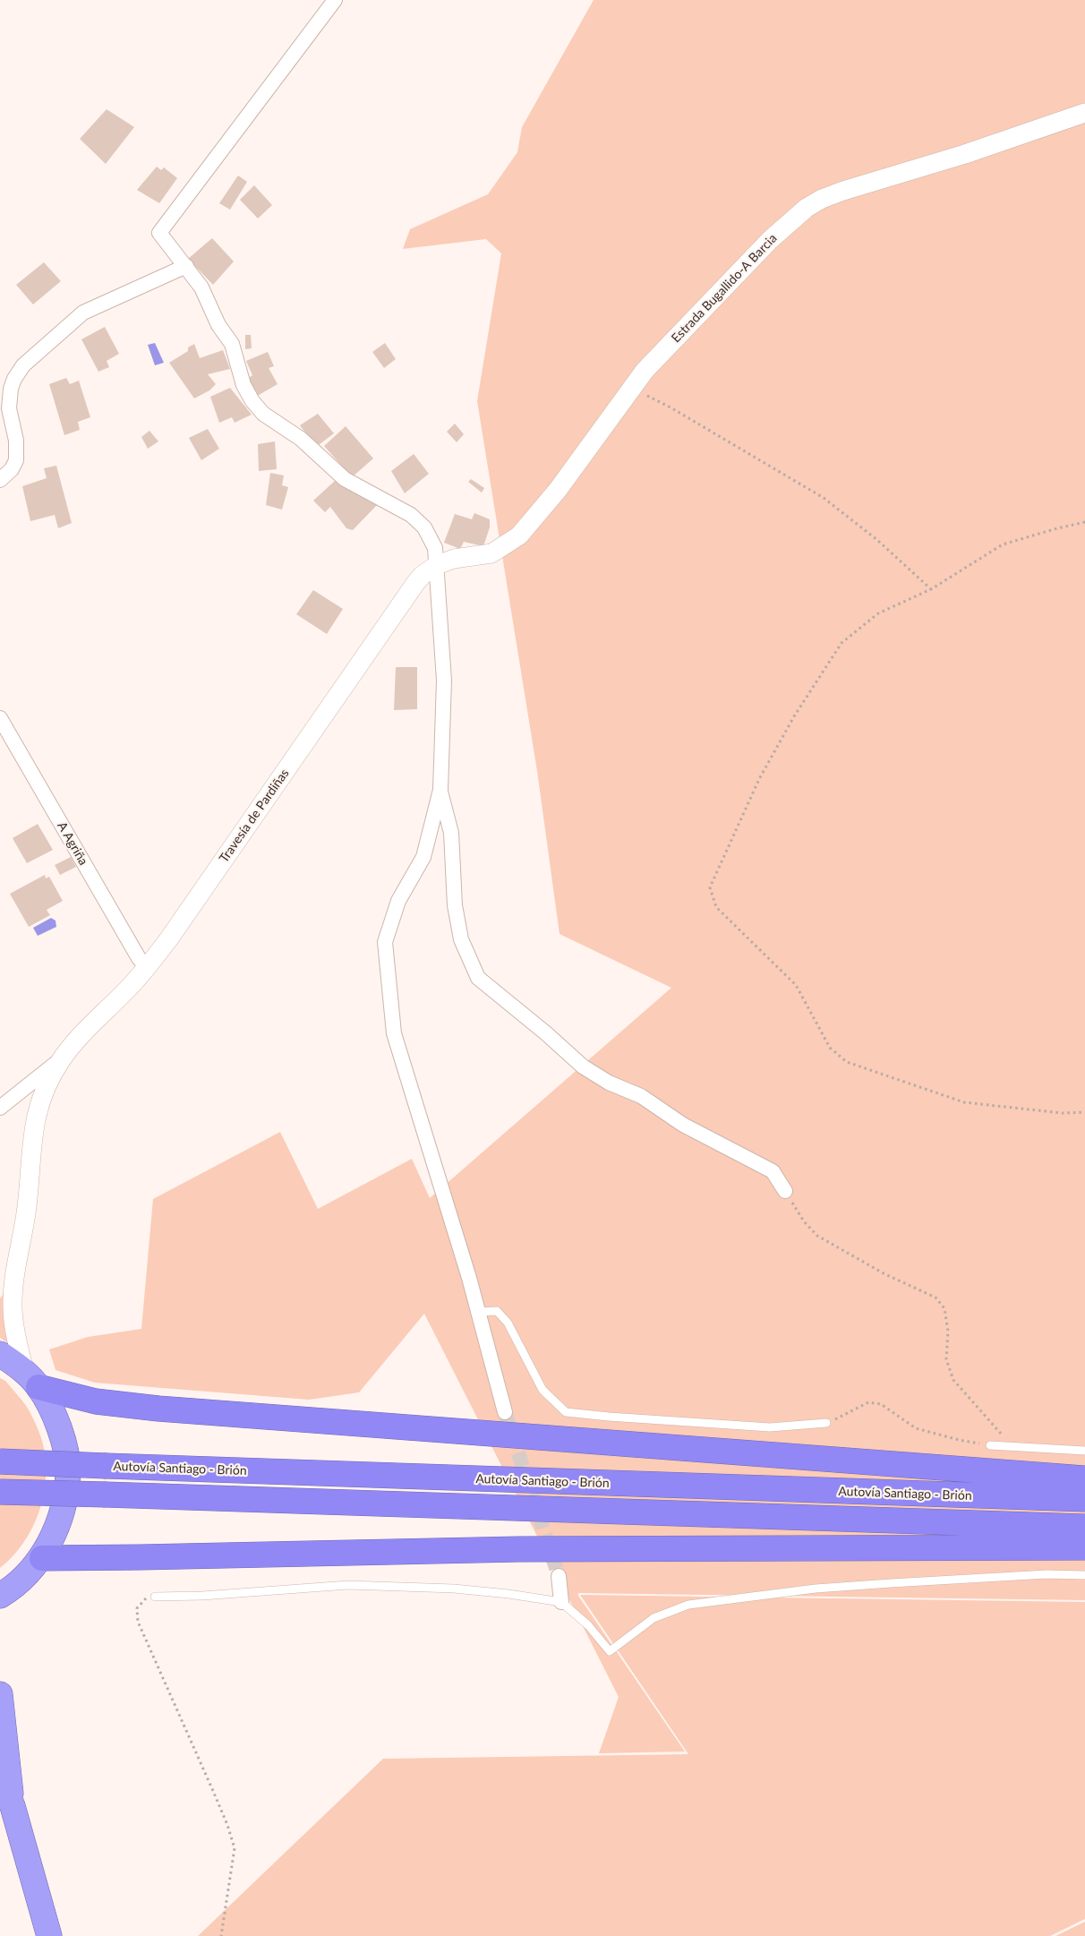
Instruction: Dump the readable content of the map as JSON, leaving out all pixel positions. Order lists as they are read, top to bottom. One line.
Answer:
{"streets":{"highway":["Autovía Santiago - Brión"],"street":["Estrada Bugallido-A Barcia","Travesía de Pardiñas","A Agriña"]},"crossings":[["Estrada Bugallido-A Barcia","Travesía de Pardiñas"],["Travesía de Pardiñas","A Agriña"]]}
